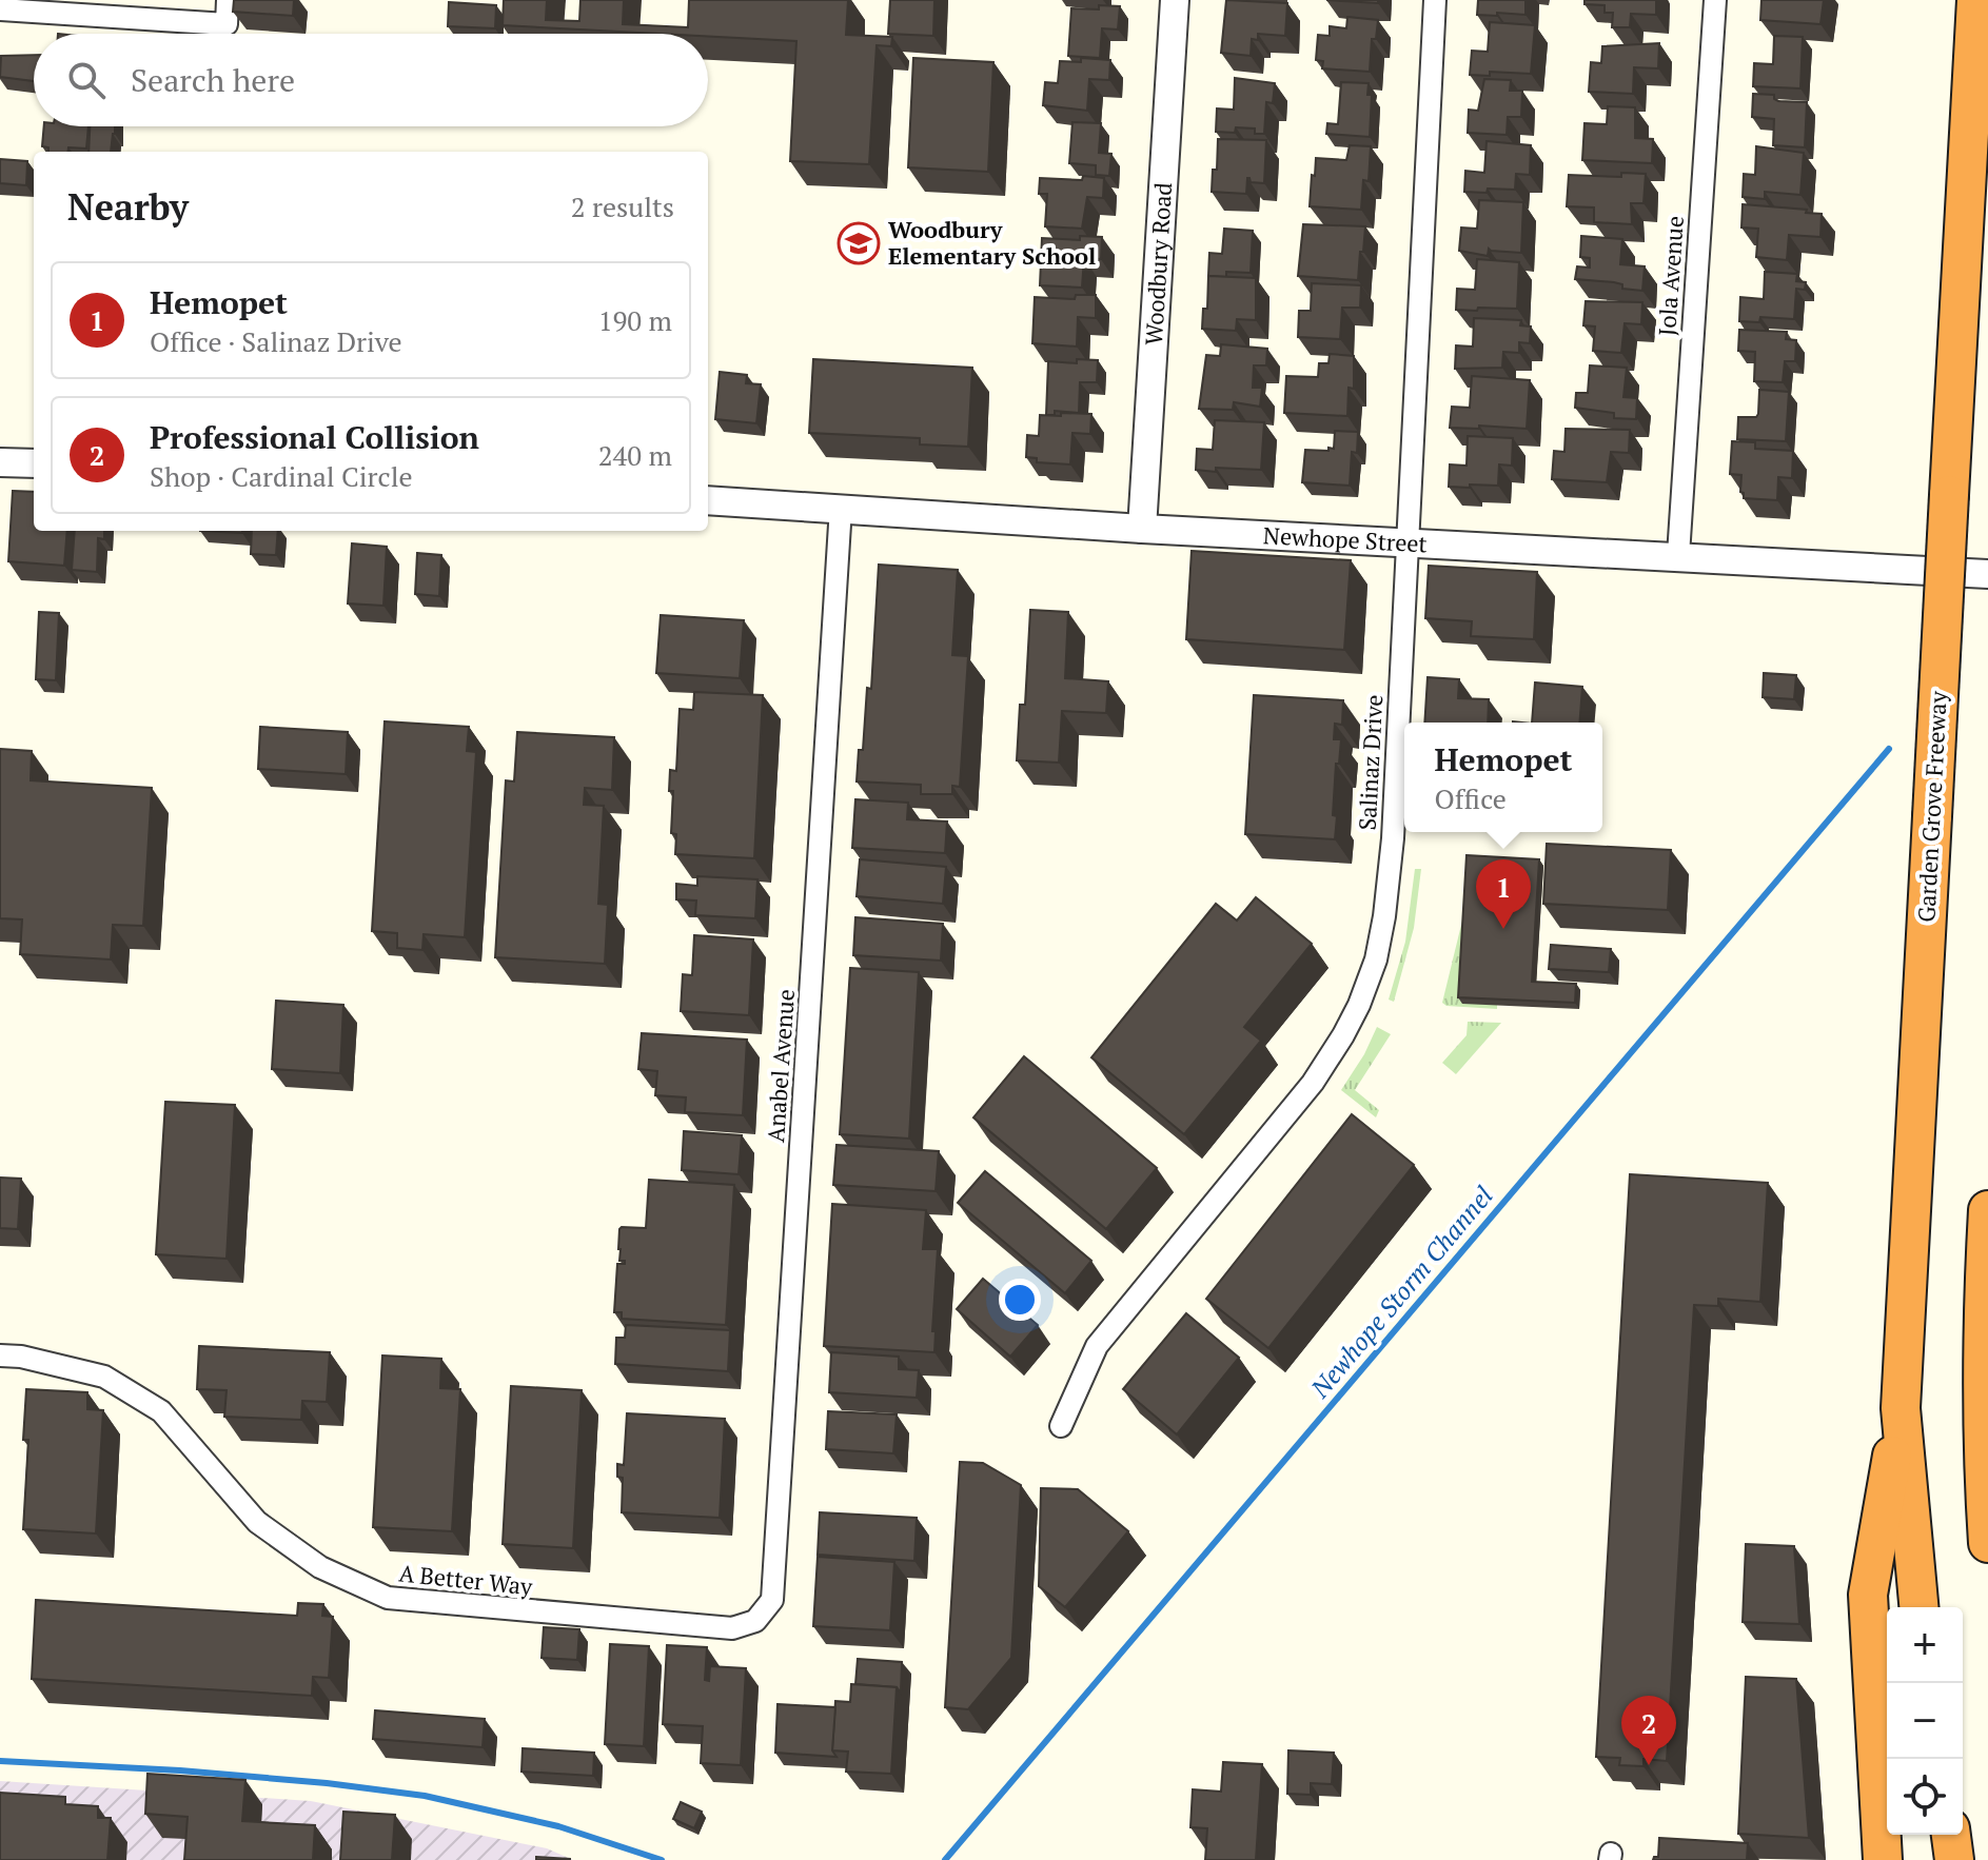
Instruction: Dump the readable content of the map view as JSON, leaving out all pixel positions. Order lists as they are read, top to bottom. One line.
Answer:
{"streets":{"highway":["Garden Grove Freeway"],"street":["Woodbury Road","Jola Avenue","Newhope Street","Salinaz Drive","Anabel Avenue","A Better Way"]},"crossings":[["Woodbury Road","Newhope Street"],["Jola Avenue","Newhope Street"],["Newhope Street","Salinaz Drive"],["Newhope Street","Anabel Avenue"],["Anabel Avenue","A Better Way"]],"water":["Newhope Storm Channel"],"places":{"school or university":["Woodbury Elementary School"]},"page":{"search":"Search here","heading":["Nearby","2 results"],"list":[{"mark":"1","name":"Hemopet","note":"Office · Salinaz Drive","value":"190 m"},{"mark":"2","name":"Professional Collision","note":"Shop · Cardinal Circle","value":"240 m"}],"popup":["Hemopet","Office"],"pins":["1","2"],"map_buttons":["+","−"]}}
